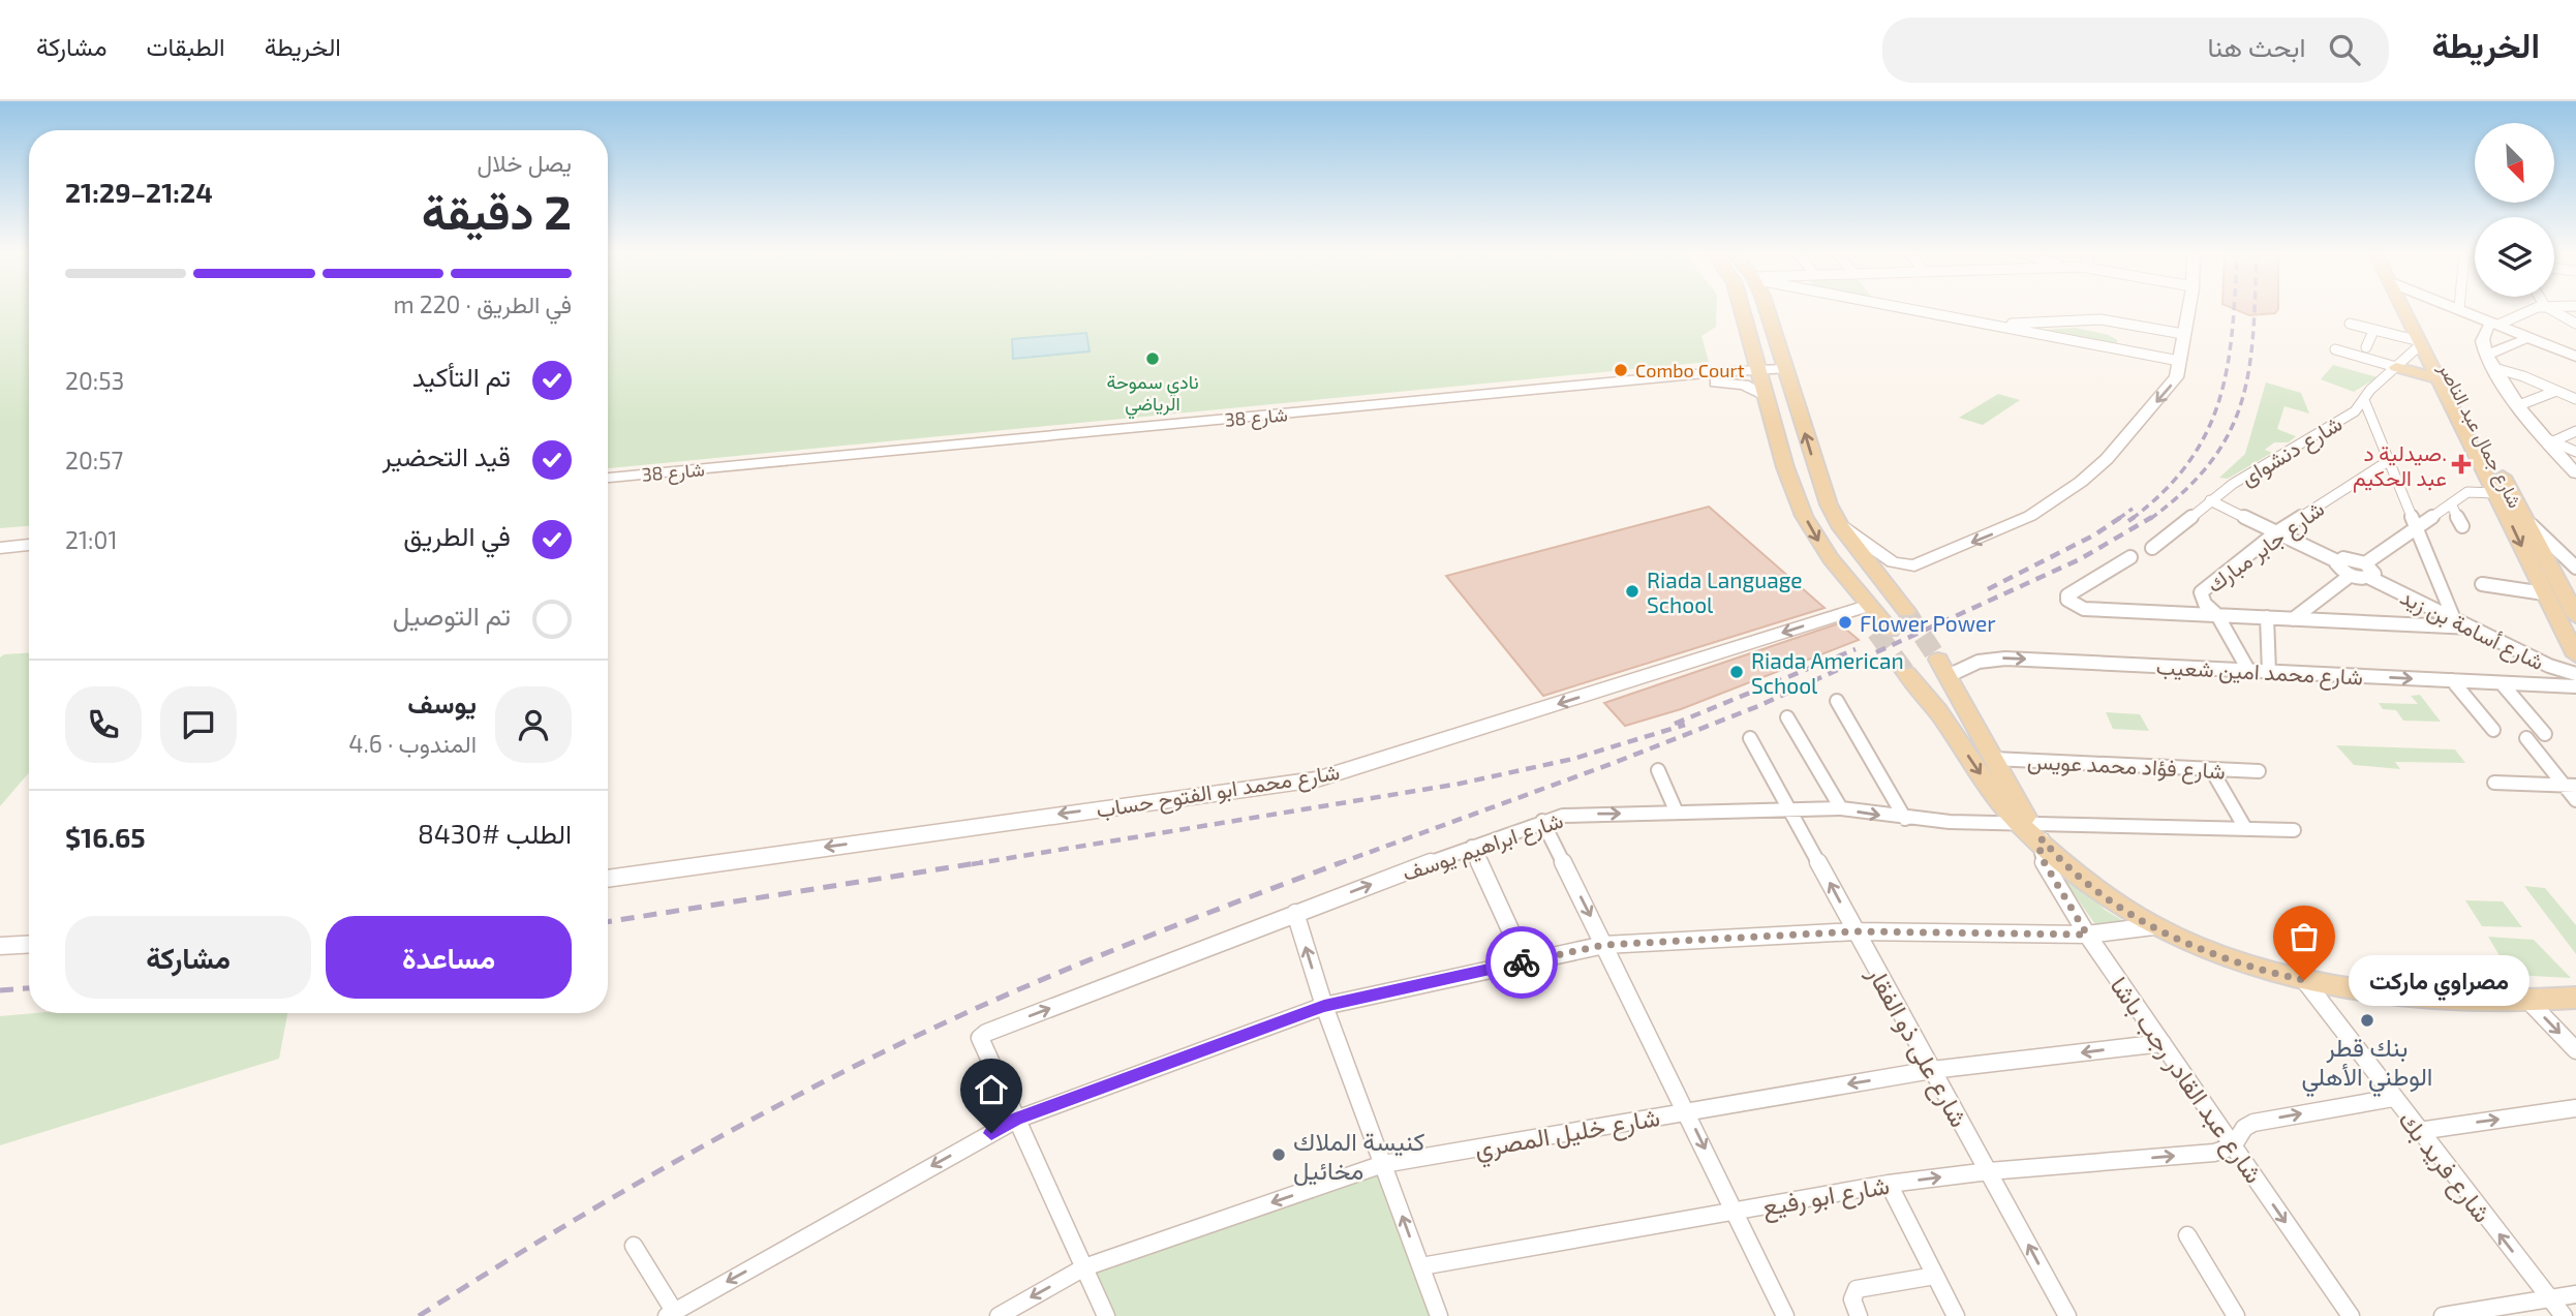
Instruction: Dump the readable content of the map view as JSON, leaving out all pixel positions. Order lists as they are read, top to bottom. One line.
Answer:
{"streets":{"main road":["شارع جمال عبد الناصر"],"street":["شارع 38","شارع دنشواى","شارع جابر مبارك","شارع أسامة بن زيد","شارع محمد امين شعيب","شارع فؤاد محمد عويس","شارع محمد ابو الفتوح حساب","شارع ابراهيم يوسف","شارع على ذو الفقار","شارع عبد القادر رجب باشا","شارع خليل المصري","شارع فريد بك","شارع ابو رفيع"]},"crossings":[["شارع جمال عبد الناصر","شارع دنشواى"],["شارع ابراهيم يوسف","شارع على ذو الفقار"],["شارع ابراهيم يوسف","شارع عبد القادر رجب باشا"],["شارع على ذو الفقار","شارع خليل المصري"],["شارع على ذو الفقار","شارع ابو رفيع"],["شارع عبد القادر رجب باشا","شارع خليل المصري"],["شارع عبد القادر رجب باشا","شارع ابو رفيع"]],"one_way":["شارع محمد ابو الفتوح حساب","شارع خليل المصري","شارع فريد بك","شارع ابو رفيع"],"places":{"other":["نادي سموحة الرياضي","Combo Court","Riada Language School","Flower Power","Riada American School","مصراوي ماركت","بنك قطر الوطني الأهلي","كنيسة الملاك مخائيل"],"health":["صيدلية د. عبد الحكيم"]},"north":"bottom right","page":{"header":"الخريطة","search":"ابحث هنا","nav":["الخريطة","الطبقات","مشاركة"],"heading":["2 دقيقة","يصل خلال","21:24–21:29"],"panel":["يوسف","المندوب · 4.6","الطلب #8430","$16.65"],"bar":"في الطريق · 220 m","list":[["تم التأكيد","20:53"],["قيد التحضير","20:57"],["في الطريق","21:01"],"تم التوصيل"],"buttons":["مساعدة","مشاركة"],"bubble":"مصراوي ماركت"}}
